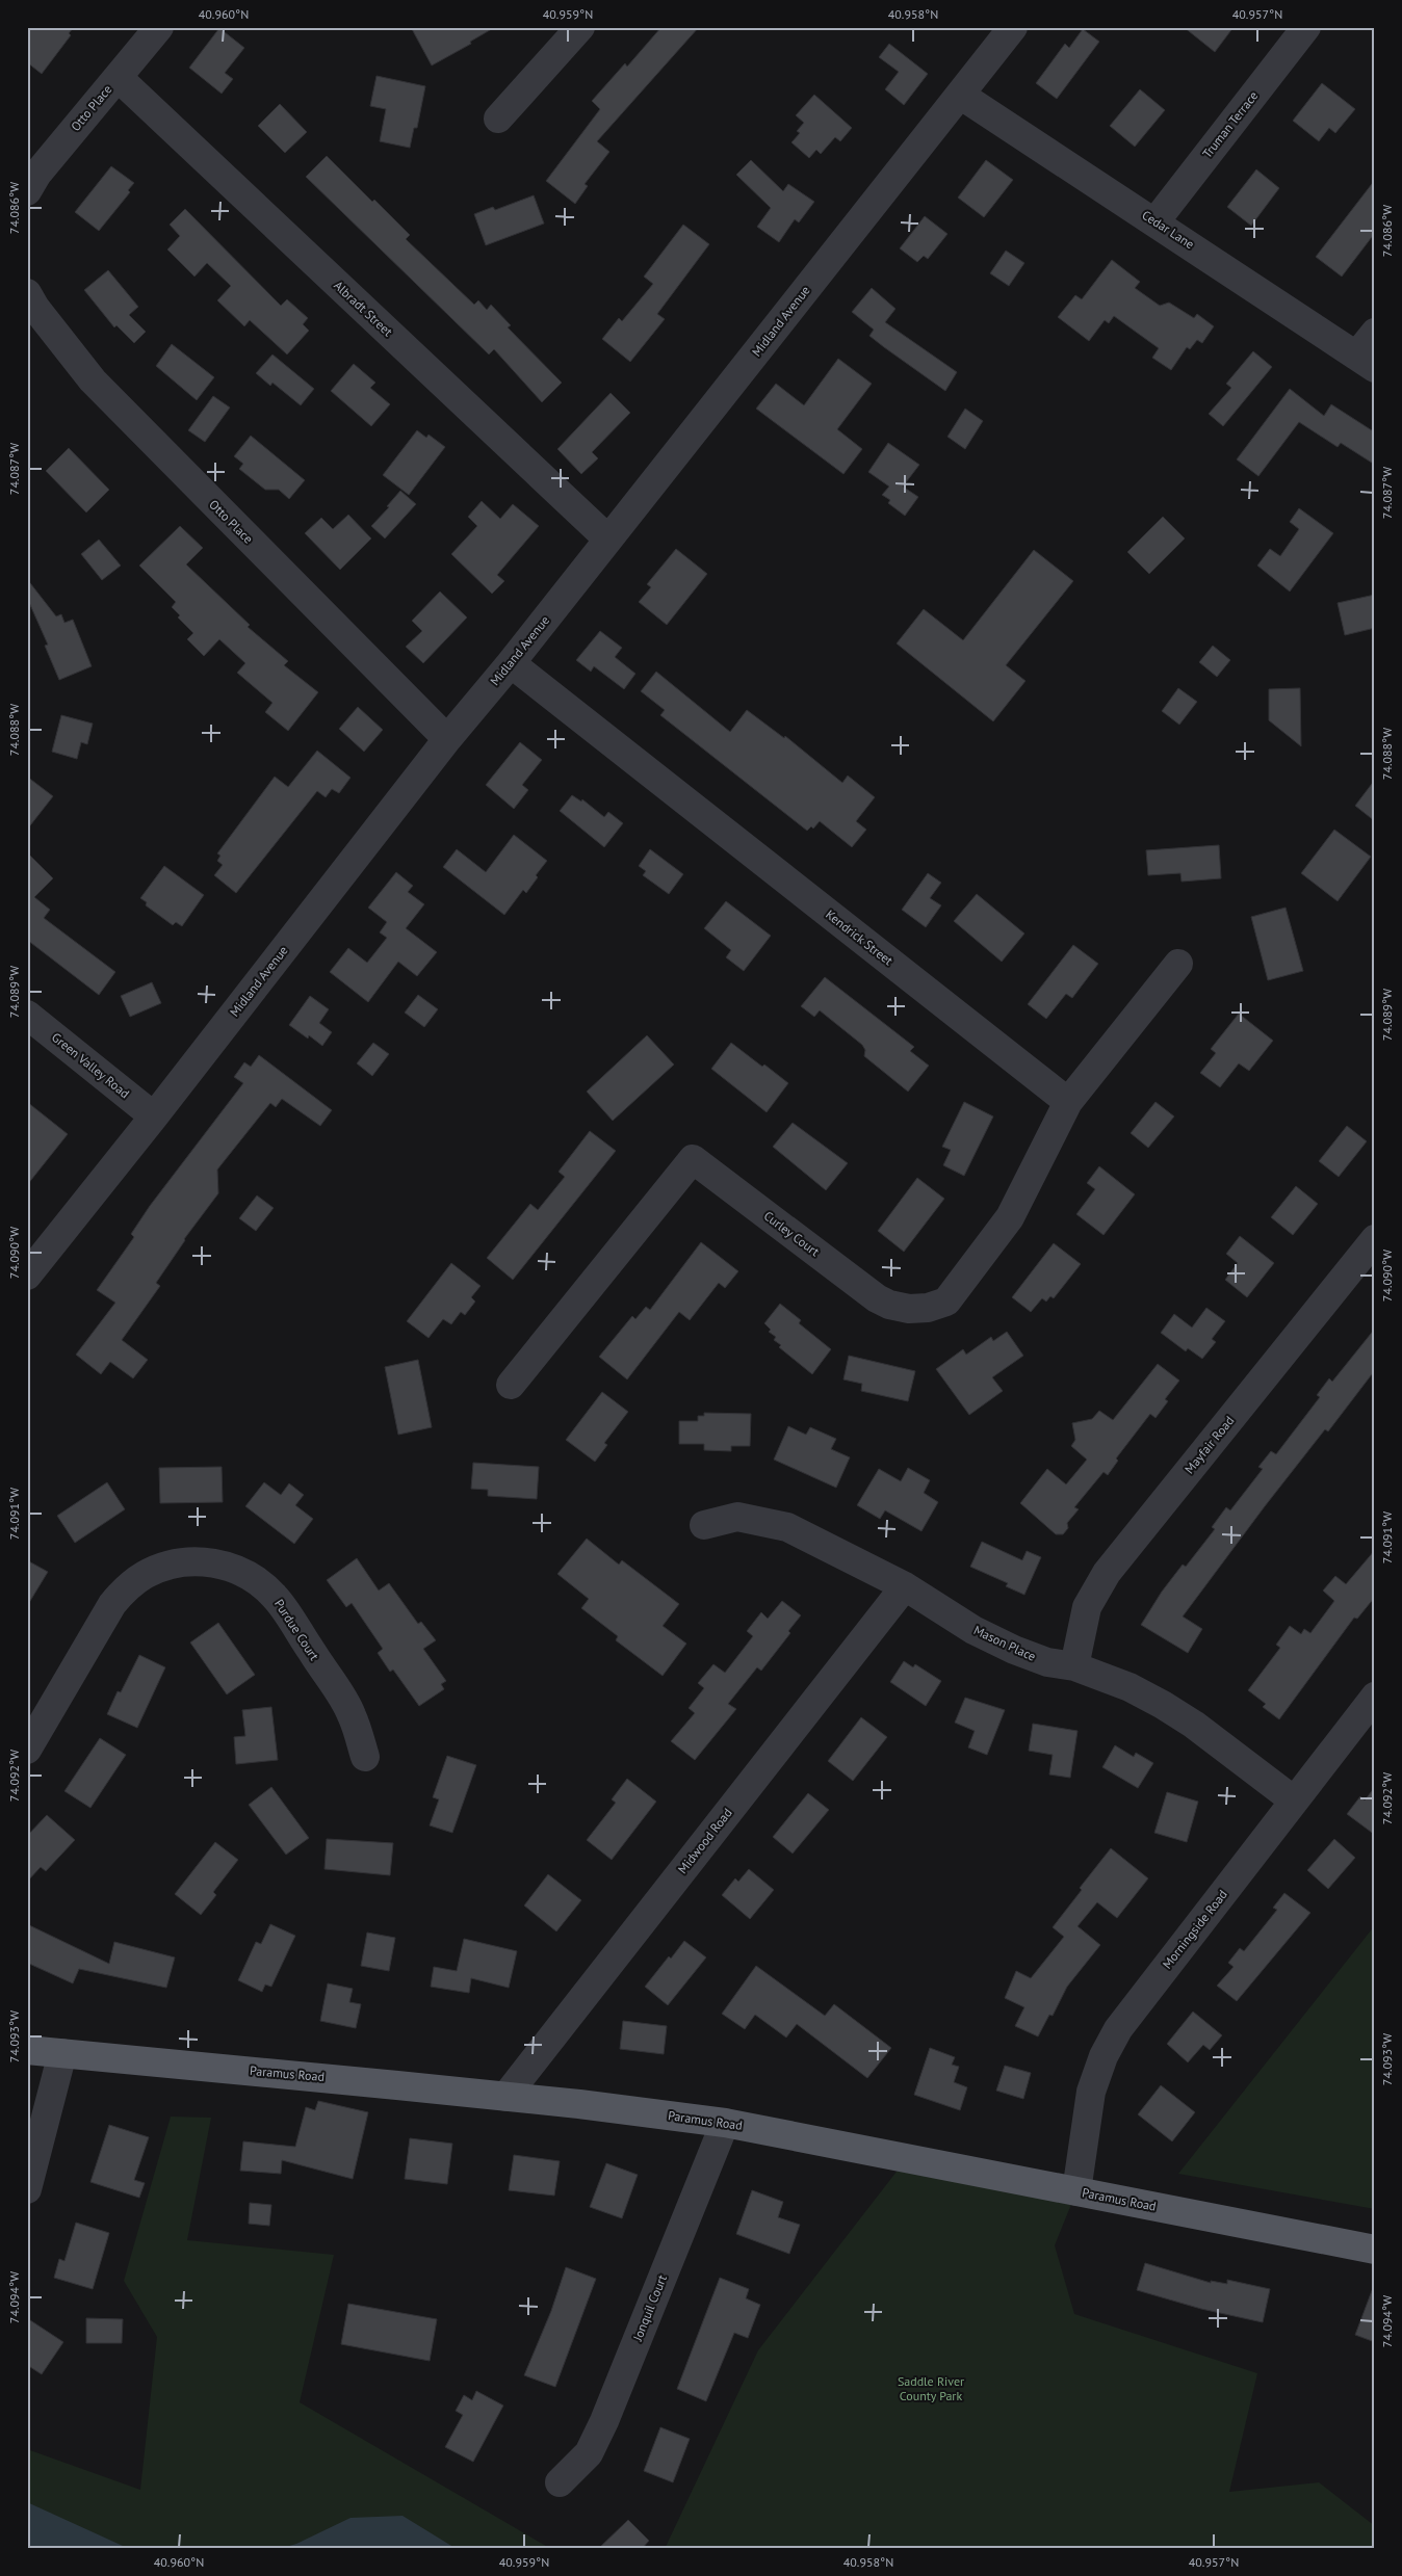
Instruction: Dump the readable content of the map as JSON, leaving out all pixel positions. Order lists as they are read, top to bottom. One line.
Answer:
{"streets":{"main road":["Paramus Road"],"street":["Otto Place","Truman Terrace","Cedar Lane","Albradt Street","Midland Avenue","Kendrick Street","Green Valley Road","Curley Court","Mayfair Road","Purdue Court","Mason Place","Midwood Road","Morningside Road","Jonquil Court"]},"crossings":[["Otto Place","Albradt Street"],["Otto Place","Midland Avenue"],["Truman Terrace","Cedar Lane"],["Cedar Lane","Midland Avenue"],["Albradt Street","Midland Avenue"],["Midland Avenue","Kendrick Street"],["Midland Avenue","Green Valley Road"],["Kendrick Street","Curley Court"],["Mayfair Road","Mason Place"],["Mason Place","Midwood Road"],["Mason Place","Morningside Road"],["Midwood Road","Paramus Road"],["Morningside Road","Paramus Road"],["Paramus Road","Jonquil Court"]],"parks":["Saddle River County Park"],"coordinates":["40.960°N","40.959°N","40.958°N","40.957°N","74.086°W","74.087°W","74.088°W","74.089°W","74.090°W","74.091°W","74.092°W","74.093°W","74.094°W"]}
